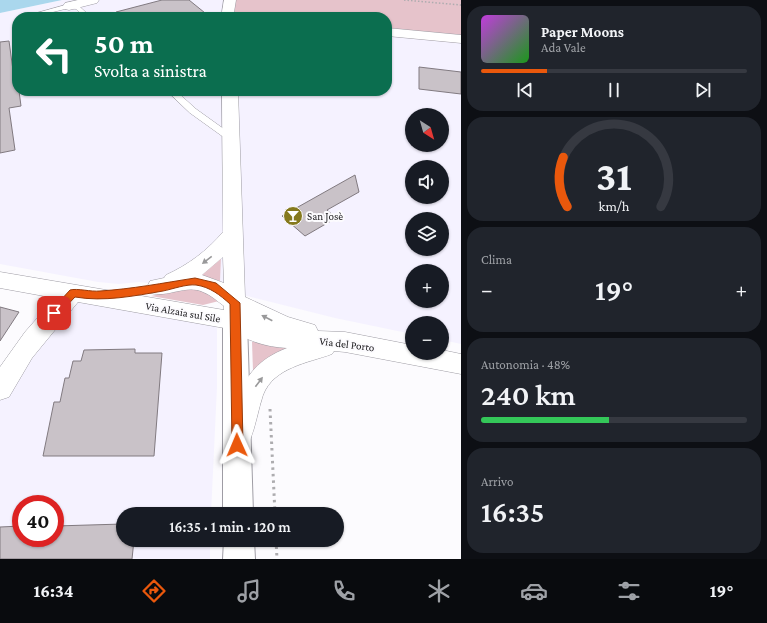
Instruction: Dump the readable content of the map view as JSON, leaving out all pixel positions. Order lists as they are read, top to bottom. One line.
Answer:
{"streets":{"street":["Via Alzaia sul Sile","Via del Porto"]},"crossings":[["Via Alzaia sul Sile","Via del Porto"]],"places":{"bar":["San Josè"]},"north":"bottom right","page":{"turn":["50 m","Svolta a sinistra"],"song":["Paper Moons","Ada Vale"],"map_buttons":["+","−"],"tile":["Clima",["Autonomia · 48%","240 km"],["Arrivo","16:35"]],"heat":["−","19°","+"],"limit":"40","trip":"16:35 · 1 min · 120 m","tabs":["16:34","19°"],"gauge":["31","km/h"]}}
